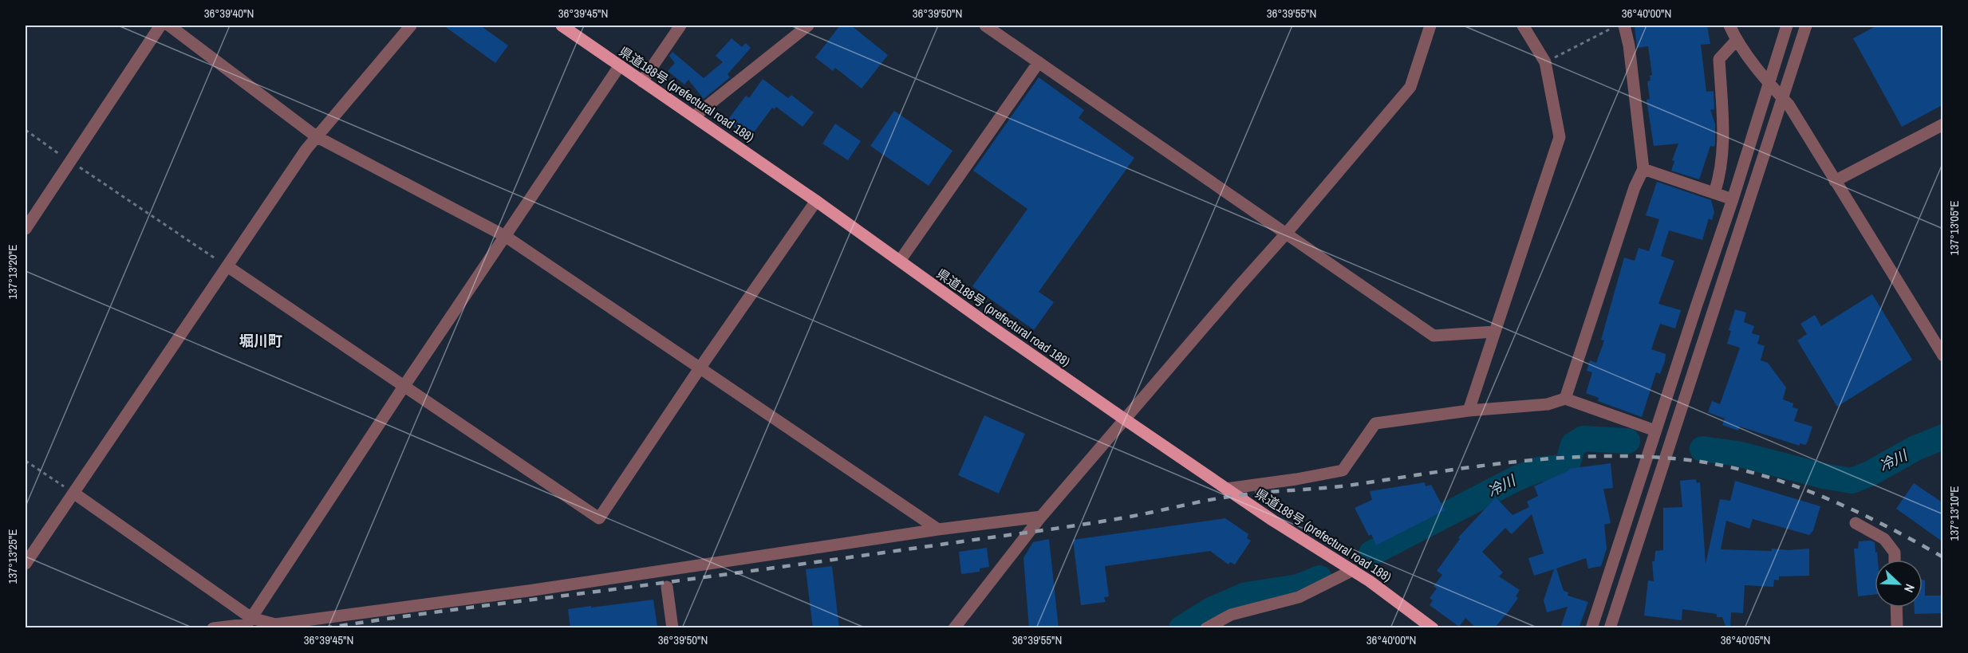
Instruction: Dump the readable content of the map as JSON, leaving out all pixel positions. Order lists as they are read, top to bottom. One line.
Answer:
{"streets":{"main road":["県道188号 (prefectural road 188)"]},"districts":["堀川町"],"water":["冷川"],"north":"bottom right","coordinates":["36°39'40\"N","36°39'45\"N","36°39'50\"N","36°39'55\"N","36°40'00\"N","137°13'05\"E","137°13'20\"E","137°13'10\"E","137°13'25\"E","36°40'05\"N"]}
